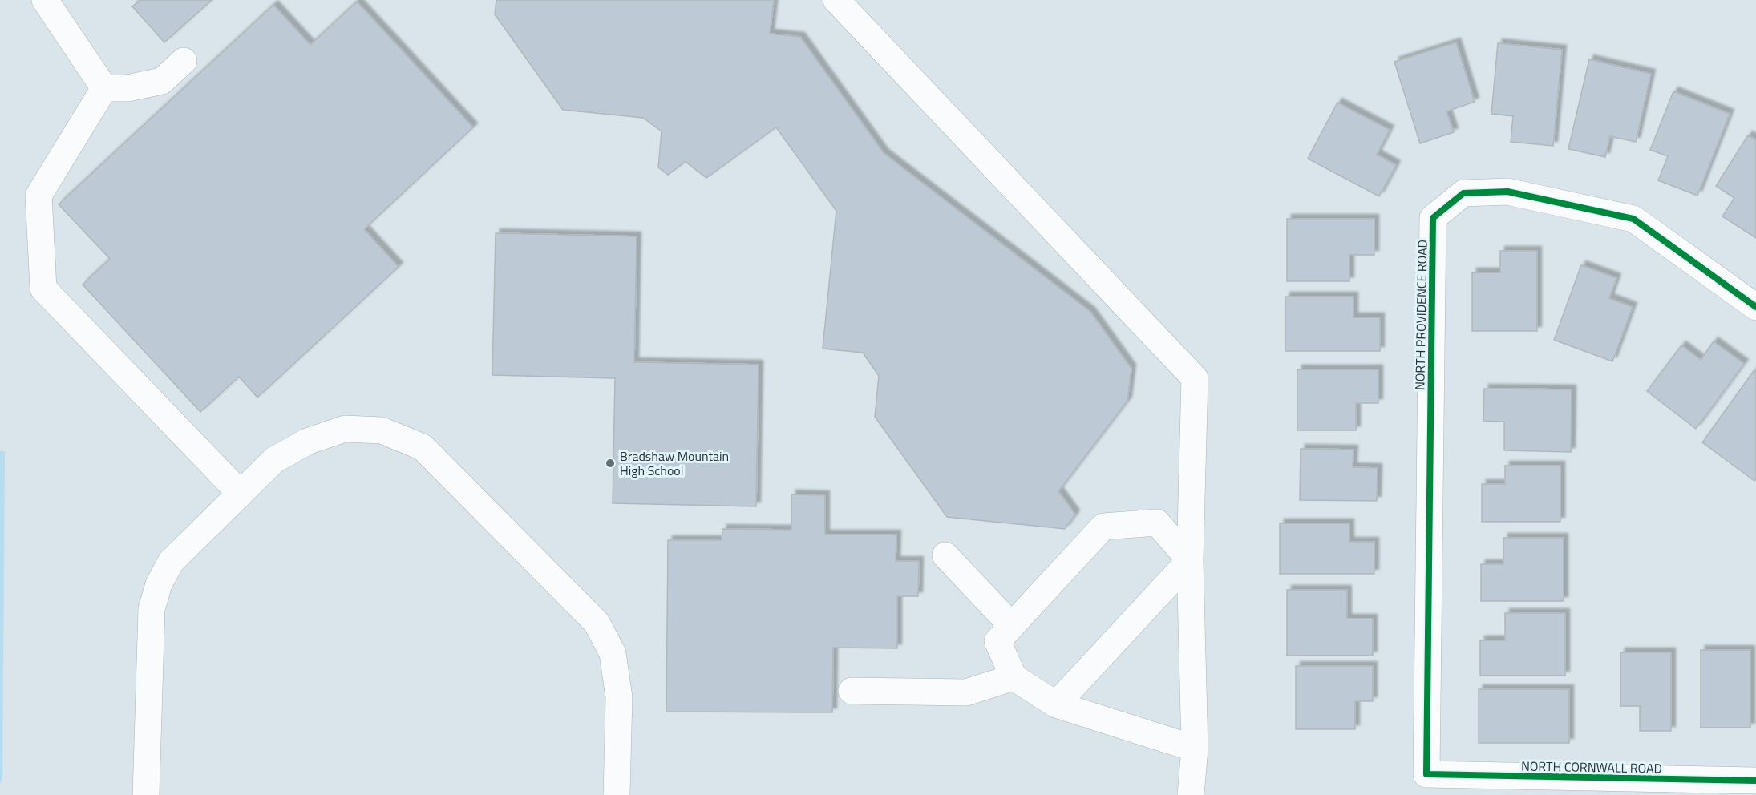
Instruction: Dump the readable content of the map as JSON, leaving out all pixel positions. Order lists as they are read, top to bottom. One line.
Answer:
{"streets":{"street":["NORTH PROVIDENCE ROAD","NORTH CORNWALL ROAD"]},"crossings":[["NORTH PROVIDENCE ROAD","NORTH CORNWALL ROAD"]],"places":["Bradshaw Mountain High School"]}
